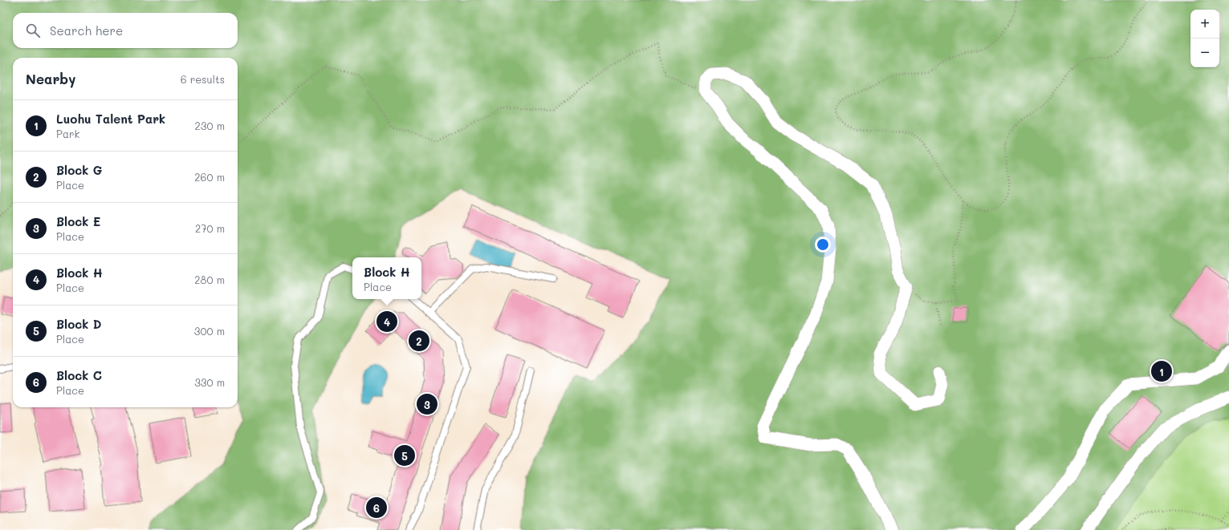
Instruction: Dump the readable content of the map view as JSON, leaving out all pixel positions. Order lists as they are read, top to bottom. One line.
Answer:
{"page":{"map_buttons":["+","−"],"search":"Search here","heading":["Nearby","6 results"],"list":[{"mark":"1","name":"Luohu Talent Park","note":"Park","value":"230 m"},{"mark":"2","name":"Block G","note":"Place","value":"260 m"},{"mark":"3","name":"Block E","note":"Place","value":"270 m"},{"mark":"4","name":"Block H","note":"Place","value":"280 m"},{"mark":"5","name":"Block D","note":"Place","value":"300 m"},{"mark":"6","name":"Block C","note":"Place","value":"330 m"}],"popup":["Block H","Place"],"pins":["4","2","1","3","5","6"]}}
